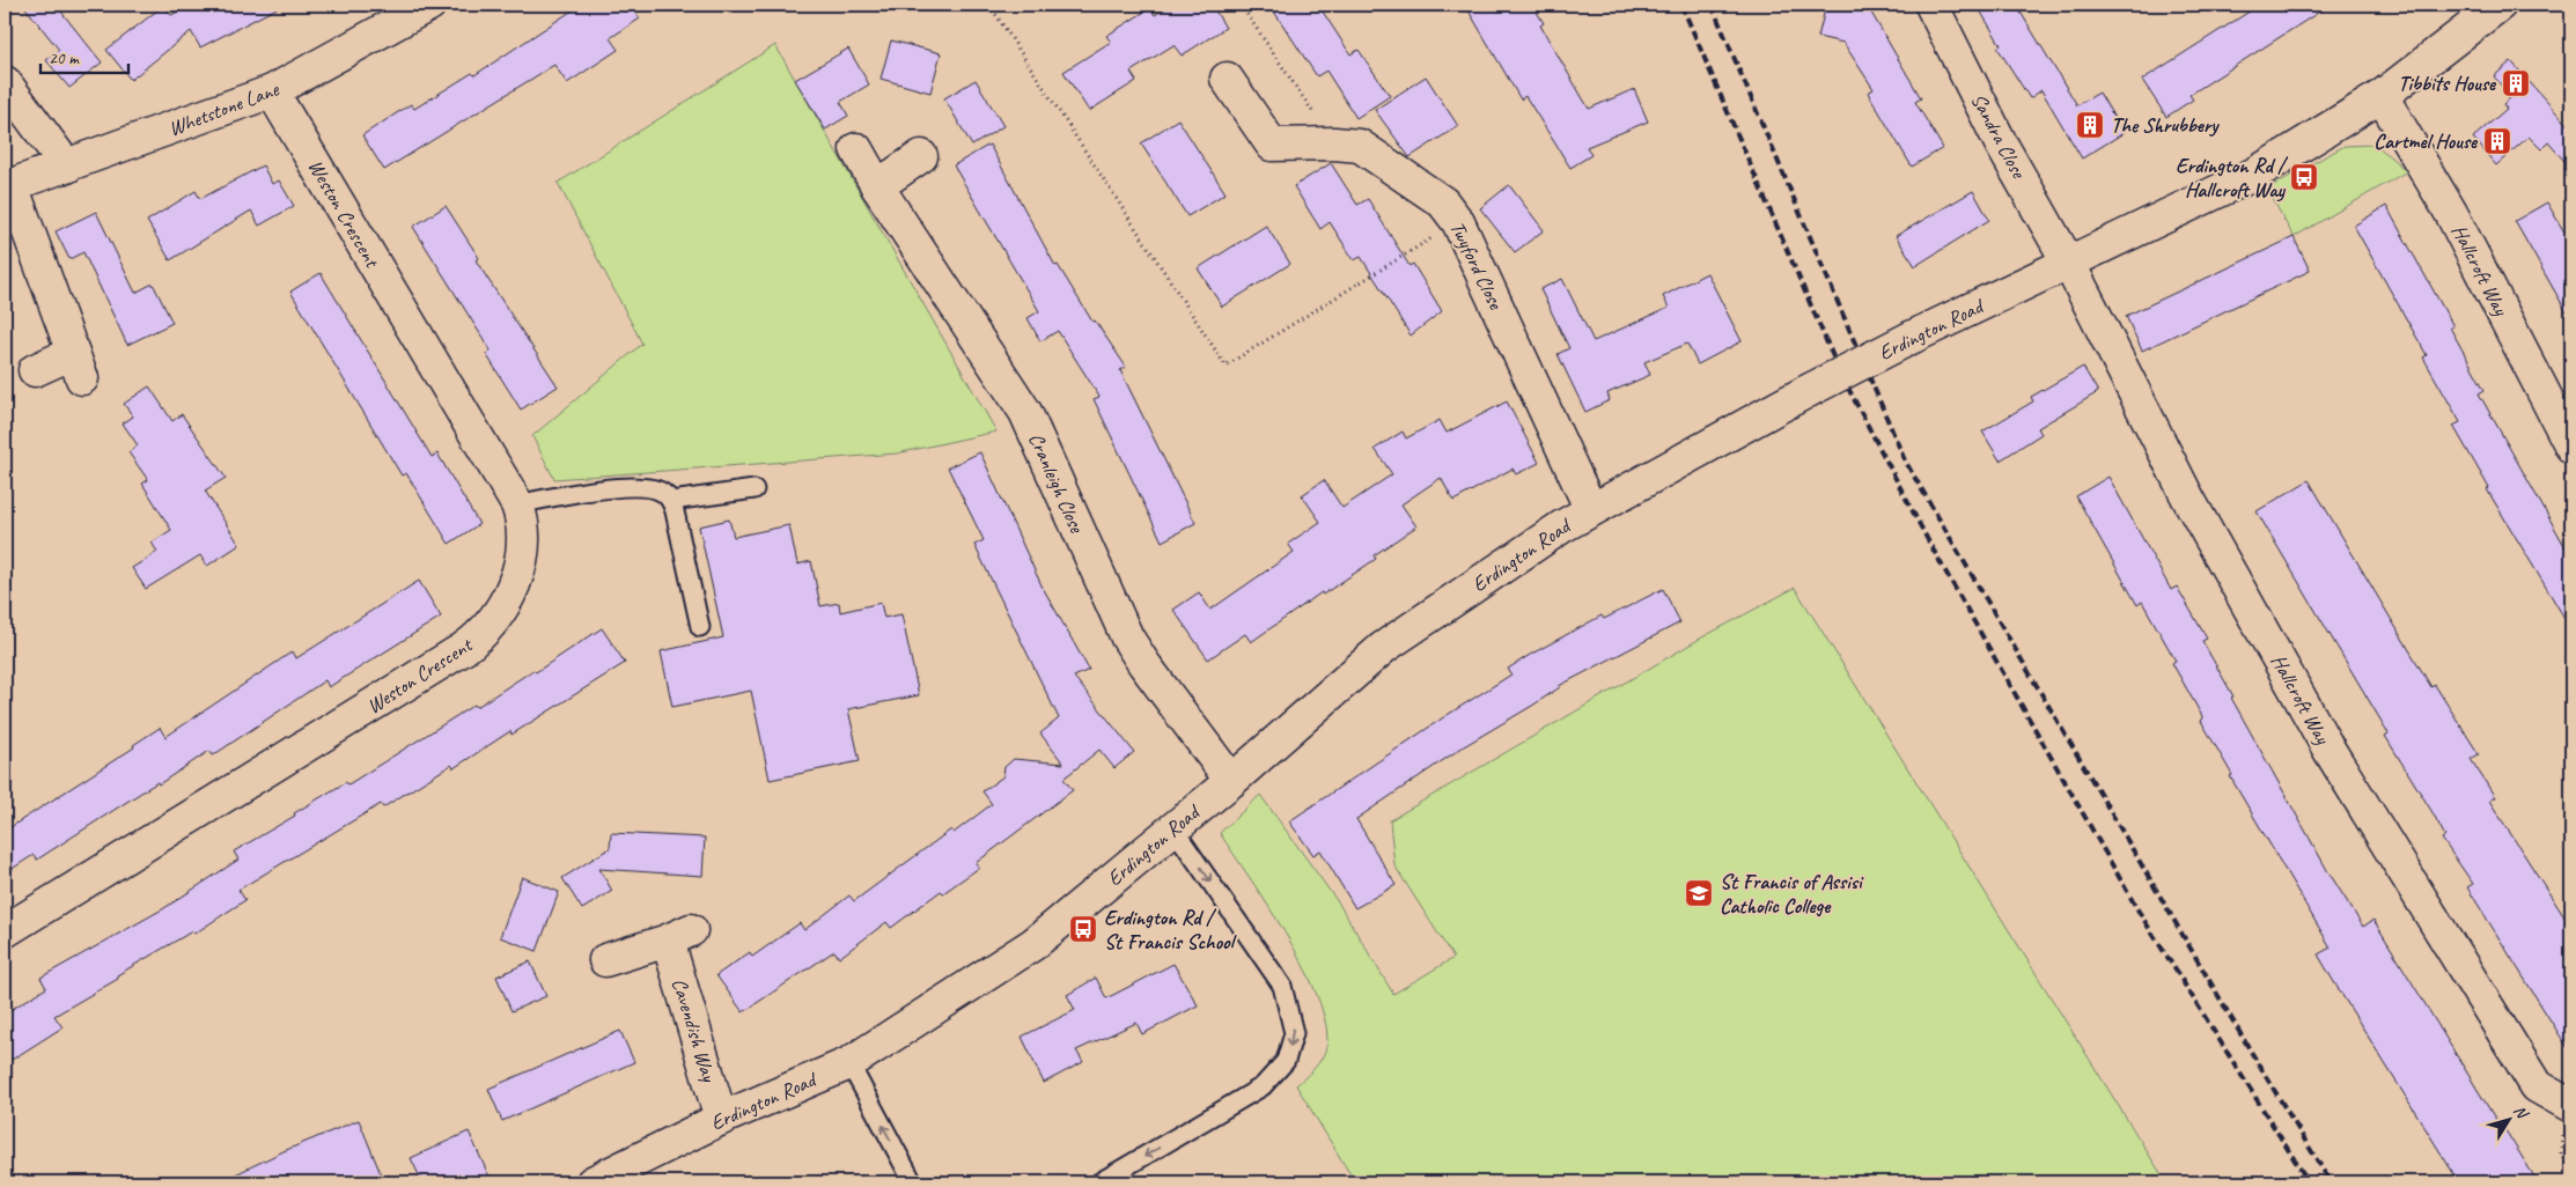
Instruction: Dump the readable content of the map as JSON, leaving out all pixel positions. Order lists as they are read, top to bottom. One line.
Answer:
{"streets":{"street":["Whetstone Lane","Sandra Close","Weston Crescent","Twyford Close","Hallcroft Way","Erdington Road","Cranleigh Close","Cavendish Way"]},"crossings":[["Whetstone Lane","Weston Crescent"],["Sandra Close","Hallcroft Way"],["Sandra Close","Erdington Road"],["Twyford Close","Erdington Road"],["Hallcroft Way","Erdington Road"],["Erdington Road","Cranleigh Close"],["Erdington Road","Cavendish Way"]],"places":{"building":["Tibbits House","The Shrubbery","Cartmel House"],"bus stop":["Erdington Rd / Hallcroft Way","Erdington Rd / St Francis School"],"school or university":["St Francis of Assisi Catholic College"]},"scale_bar":"20 m","north":"top right"}
